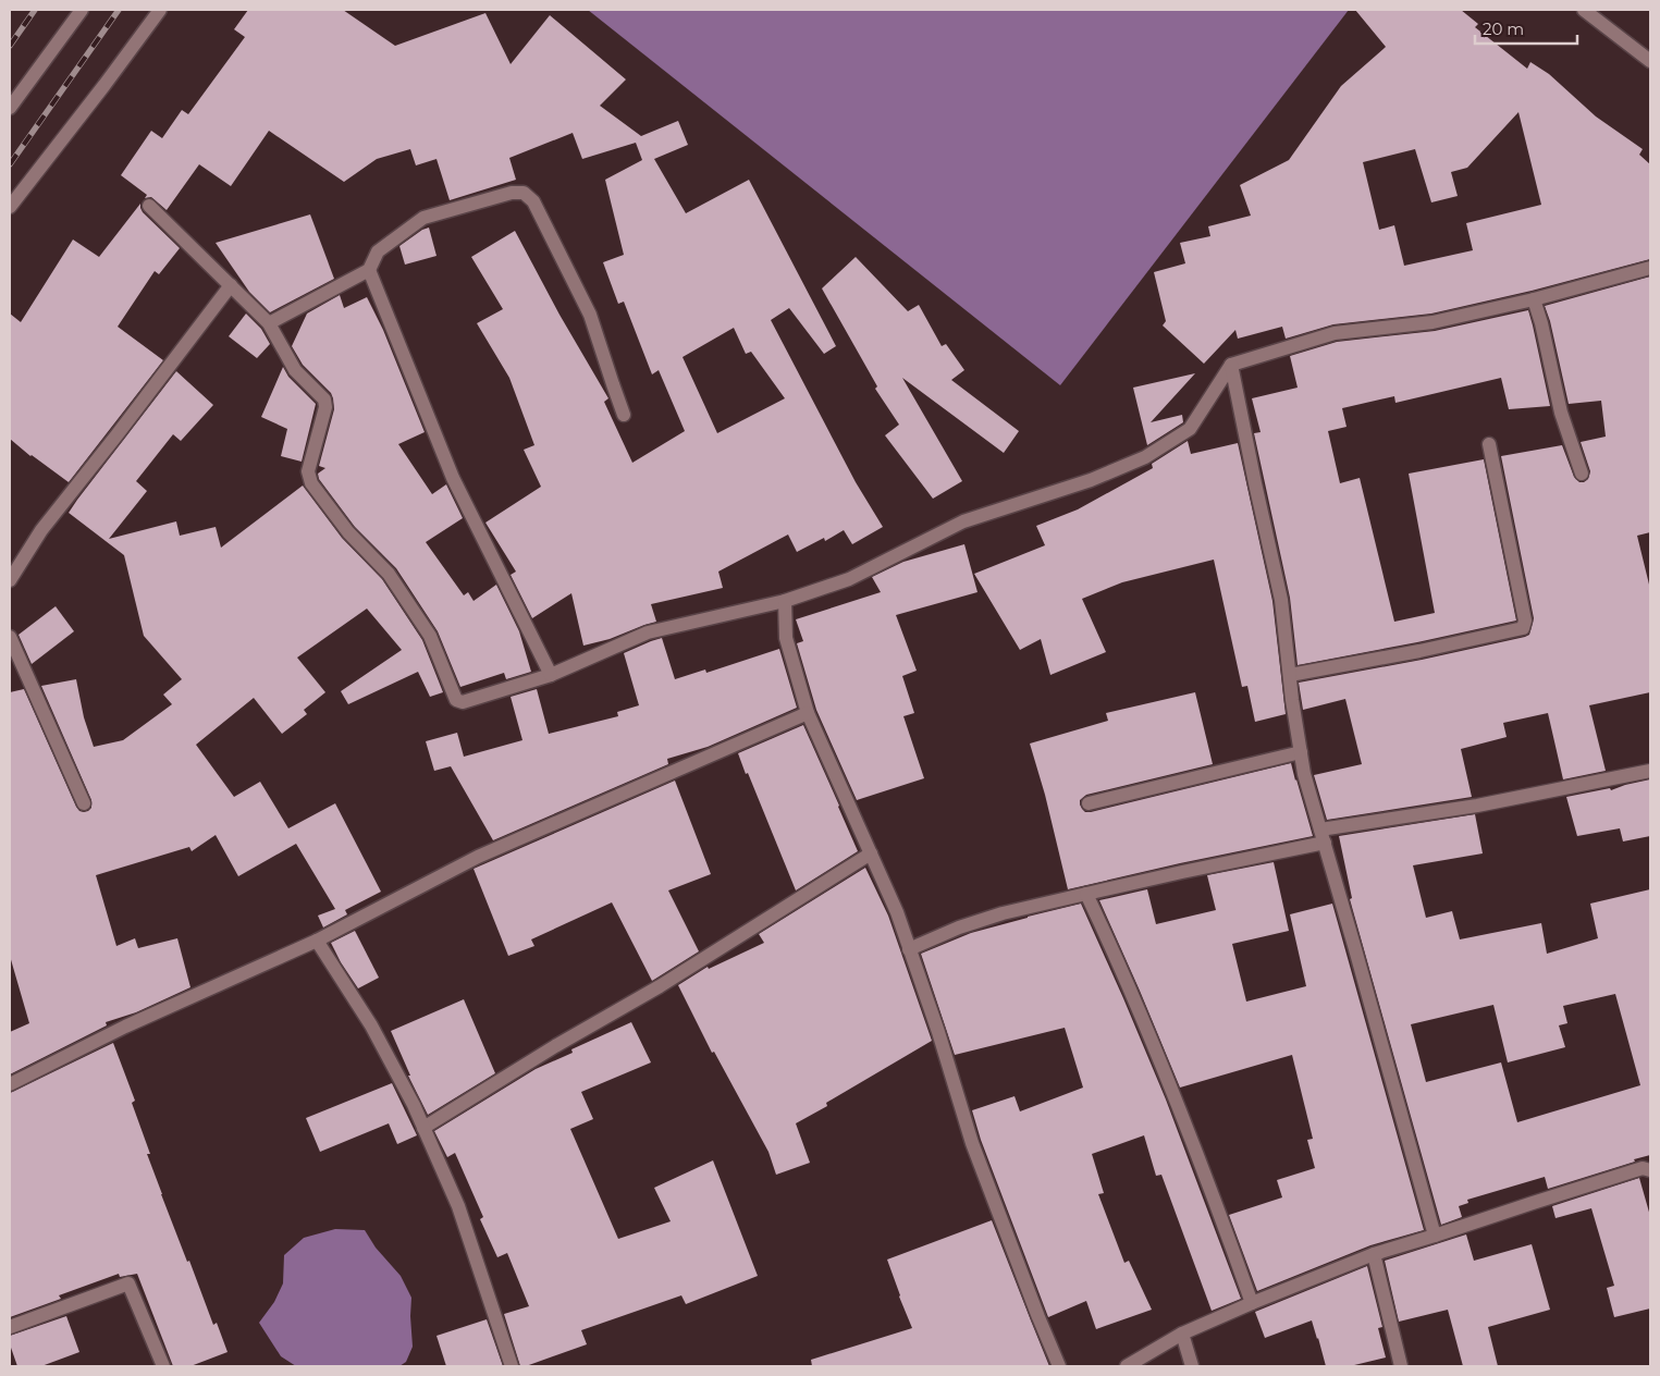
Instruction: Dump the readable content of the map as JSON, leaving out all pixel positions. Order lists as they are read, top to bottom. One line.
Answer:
{"scale_bar":"20 m"}
